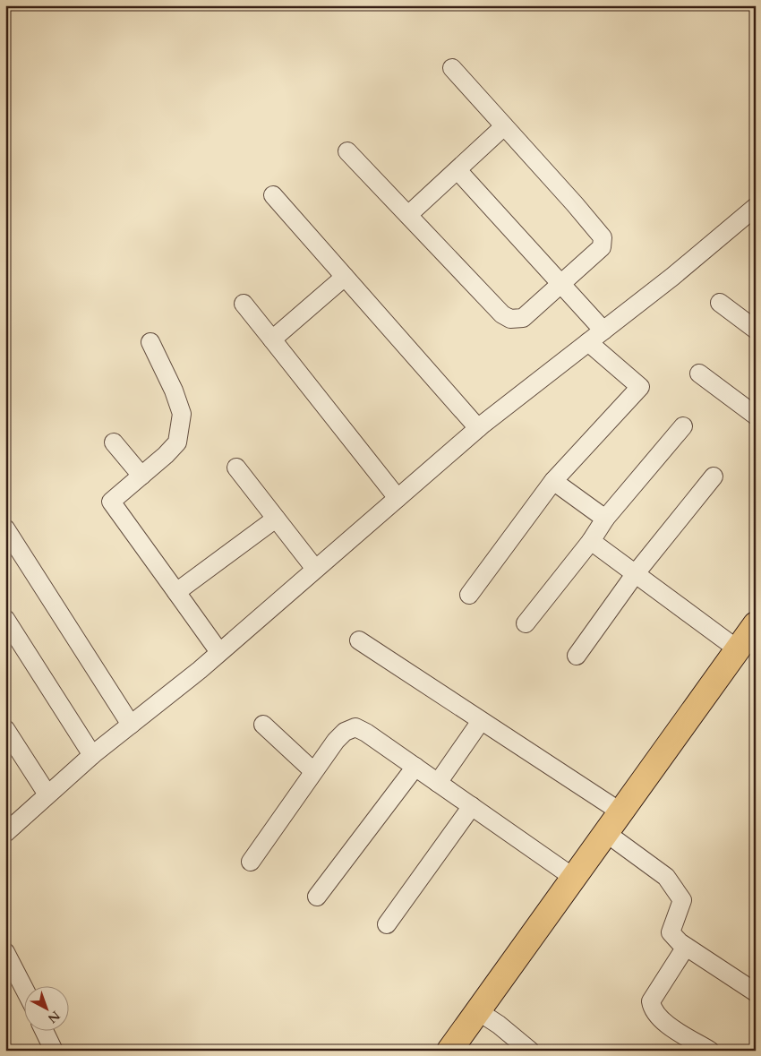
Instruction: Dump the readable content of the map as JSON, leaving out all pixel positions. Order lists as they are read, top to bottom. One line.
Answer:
{"north":"bottom right"}
